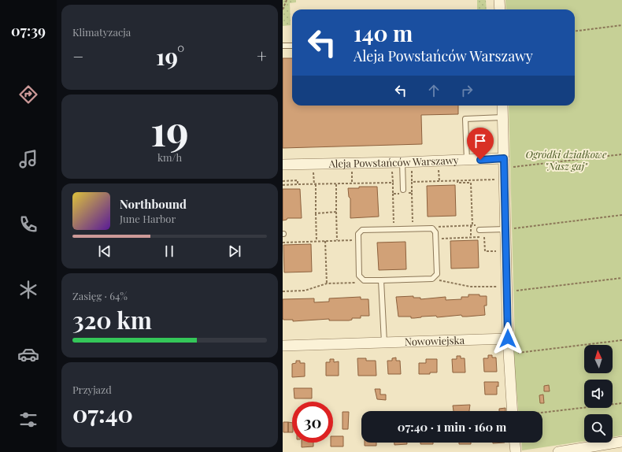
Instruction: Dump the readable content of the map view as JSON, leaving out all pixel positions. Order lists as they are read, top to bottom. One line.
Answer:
{"streets":{"street":["Aleja Powstańców Warszawy","Nowowiejska"]},"parks":["Ogródki działkowe \"Nasz gaj\""],"north":"top","page":{"tabs":"07:39","tile":["Klimatyzacja",["19","km/h"],["Zasięg · 64%","320 km"],["Przyjazd","07:40"]],"turn":["140 m","Aleja Powstańców Warszawy"],"heat":["−","19°","+"],"song":["Northbound","June Harbor"],"limit":"30","trip":"07:40 · 1 min · 160 m"}}
